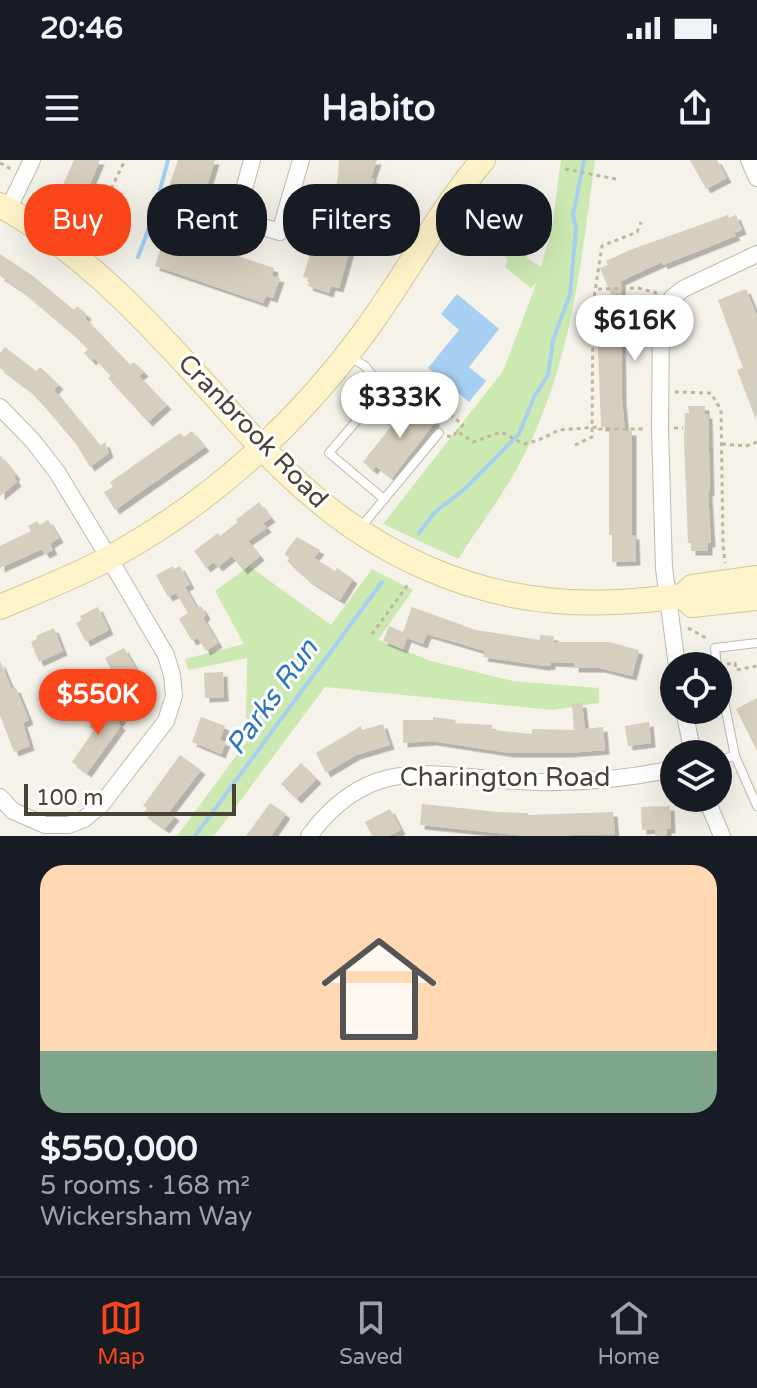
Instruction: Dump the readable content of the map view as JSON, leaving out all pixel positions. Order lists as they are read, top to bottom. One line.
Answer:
{"streets":{"street":["Cranbrook Road","Charington Road"]},"water":["Parks Run"],"scale_bar":"100 m","page":{"status":"20:46","header":"Habito","chip":["Buy","Rent","Filters","New"],"price":["$616K","$333K","$550K"],"scale":"100 m","list":[{"name":"$550,000","note":"5 rooms · 168 m² · Wickersham Way"}],"tabs":["Map","Saved","Home"]}}
